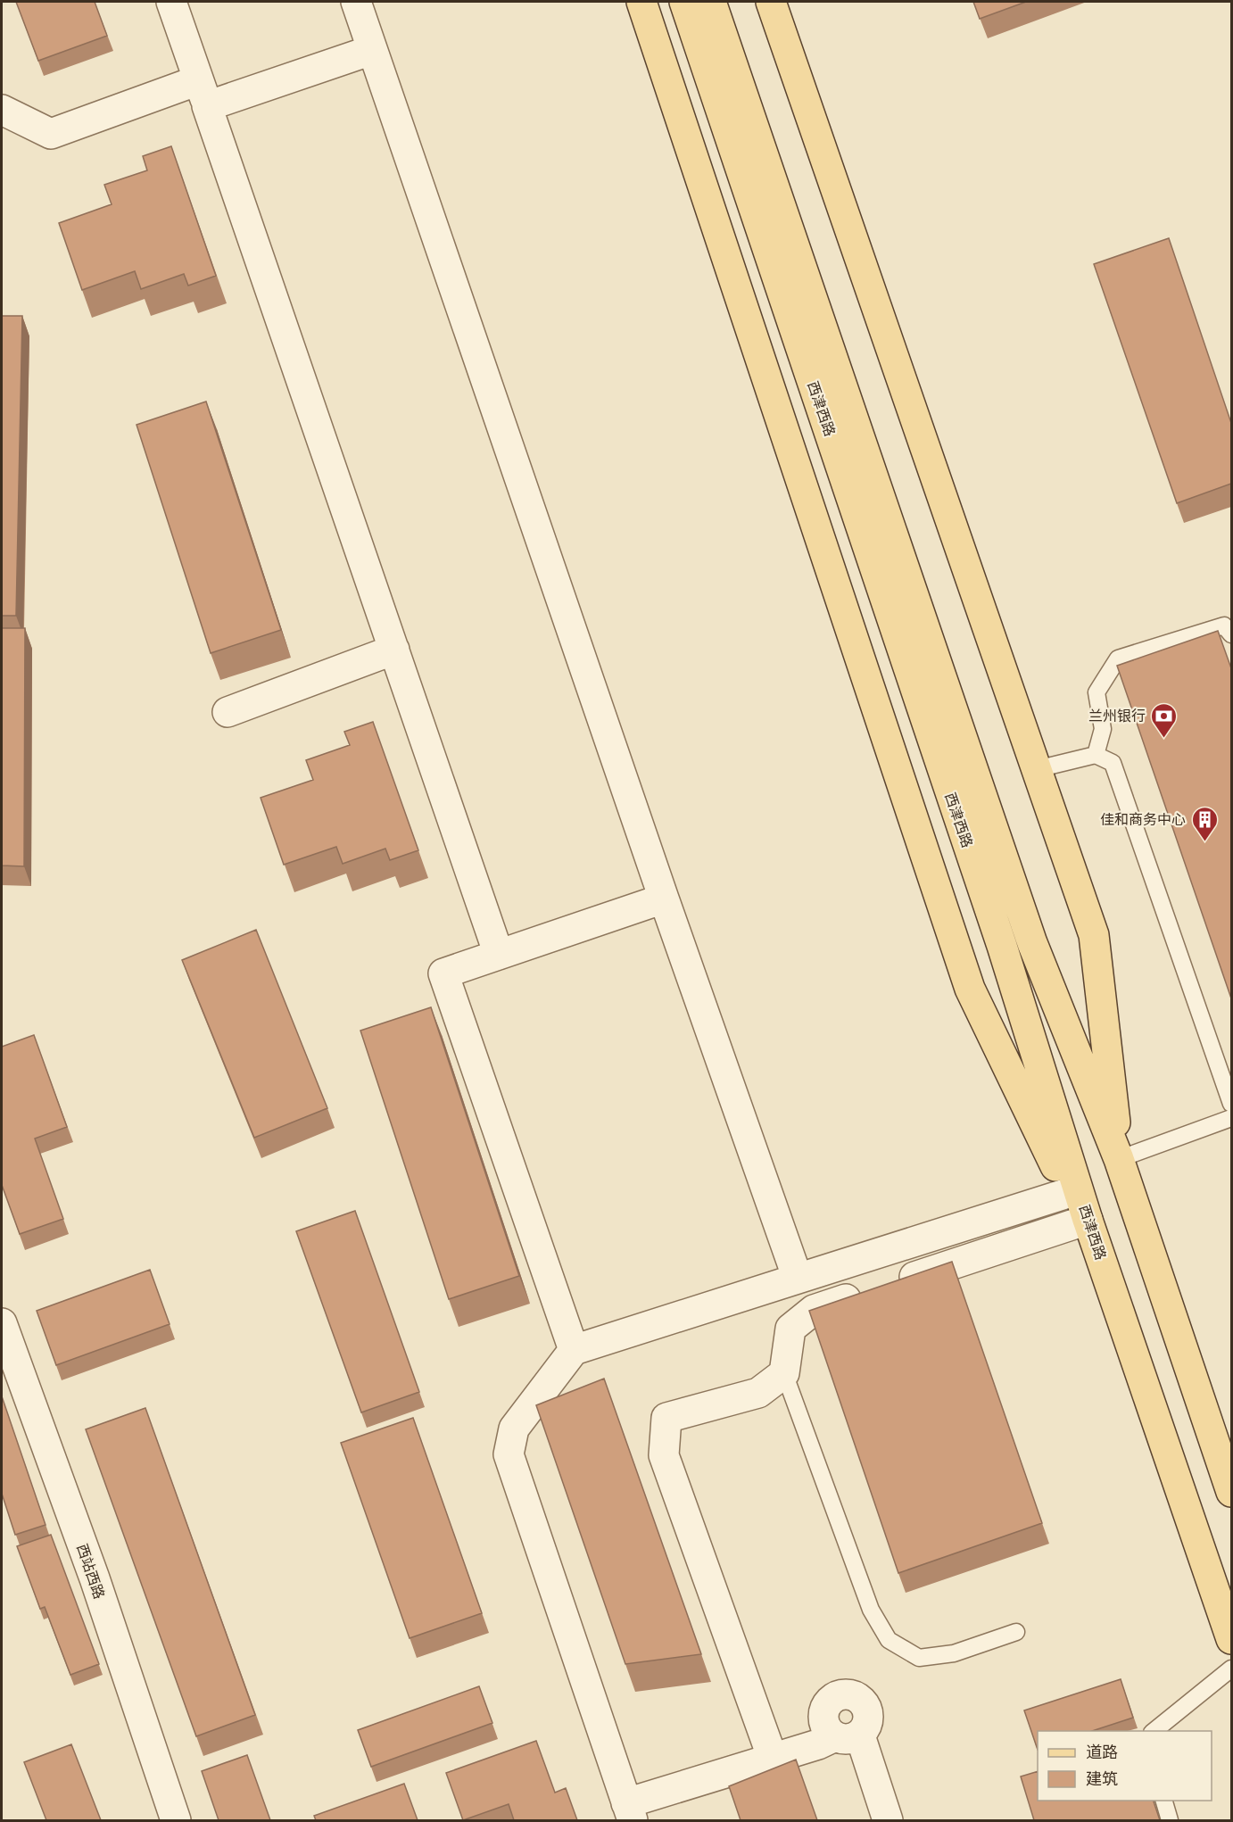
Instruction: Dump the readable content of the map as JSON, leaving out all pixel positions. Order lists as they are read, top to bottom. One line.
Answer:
{"streets":{"main road":["西津西路"],"street":["西站西路"]},"places":{"bank":["兰州银行"],"building":["佳和商务中心"]},"legend":["道路","建筑"]}
